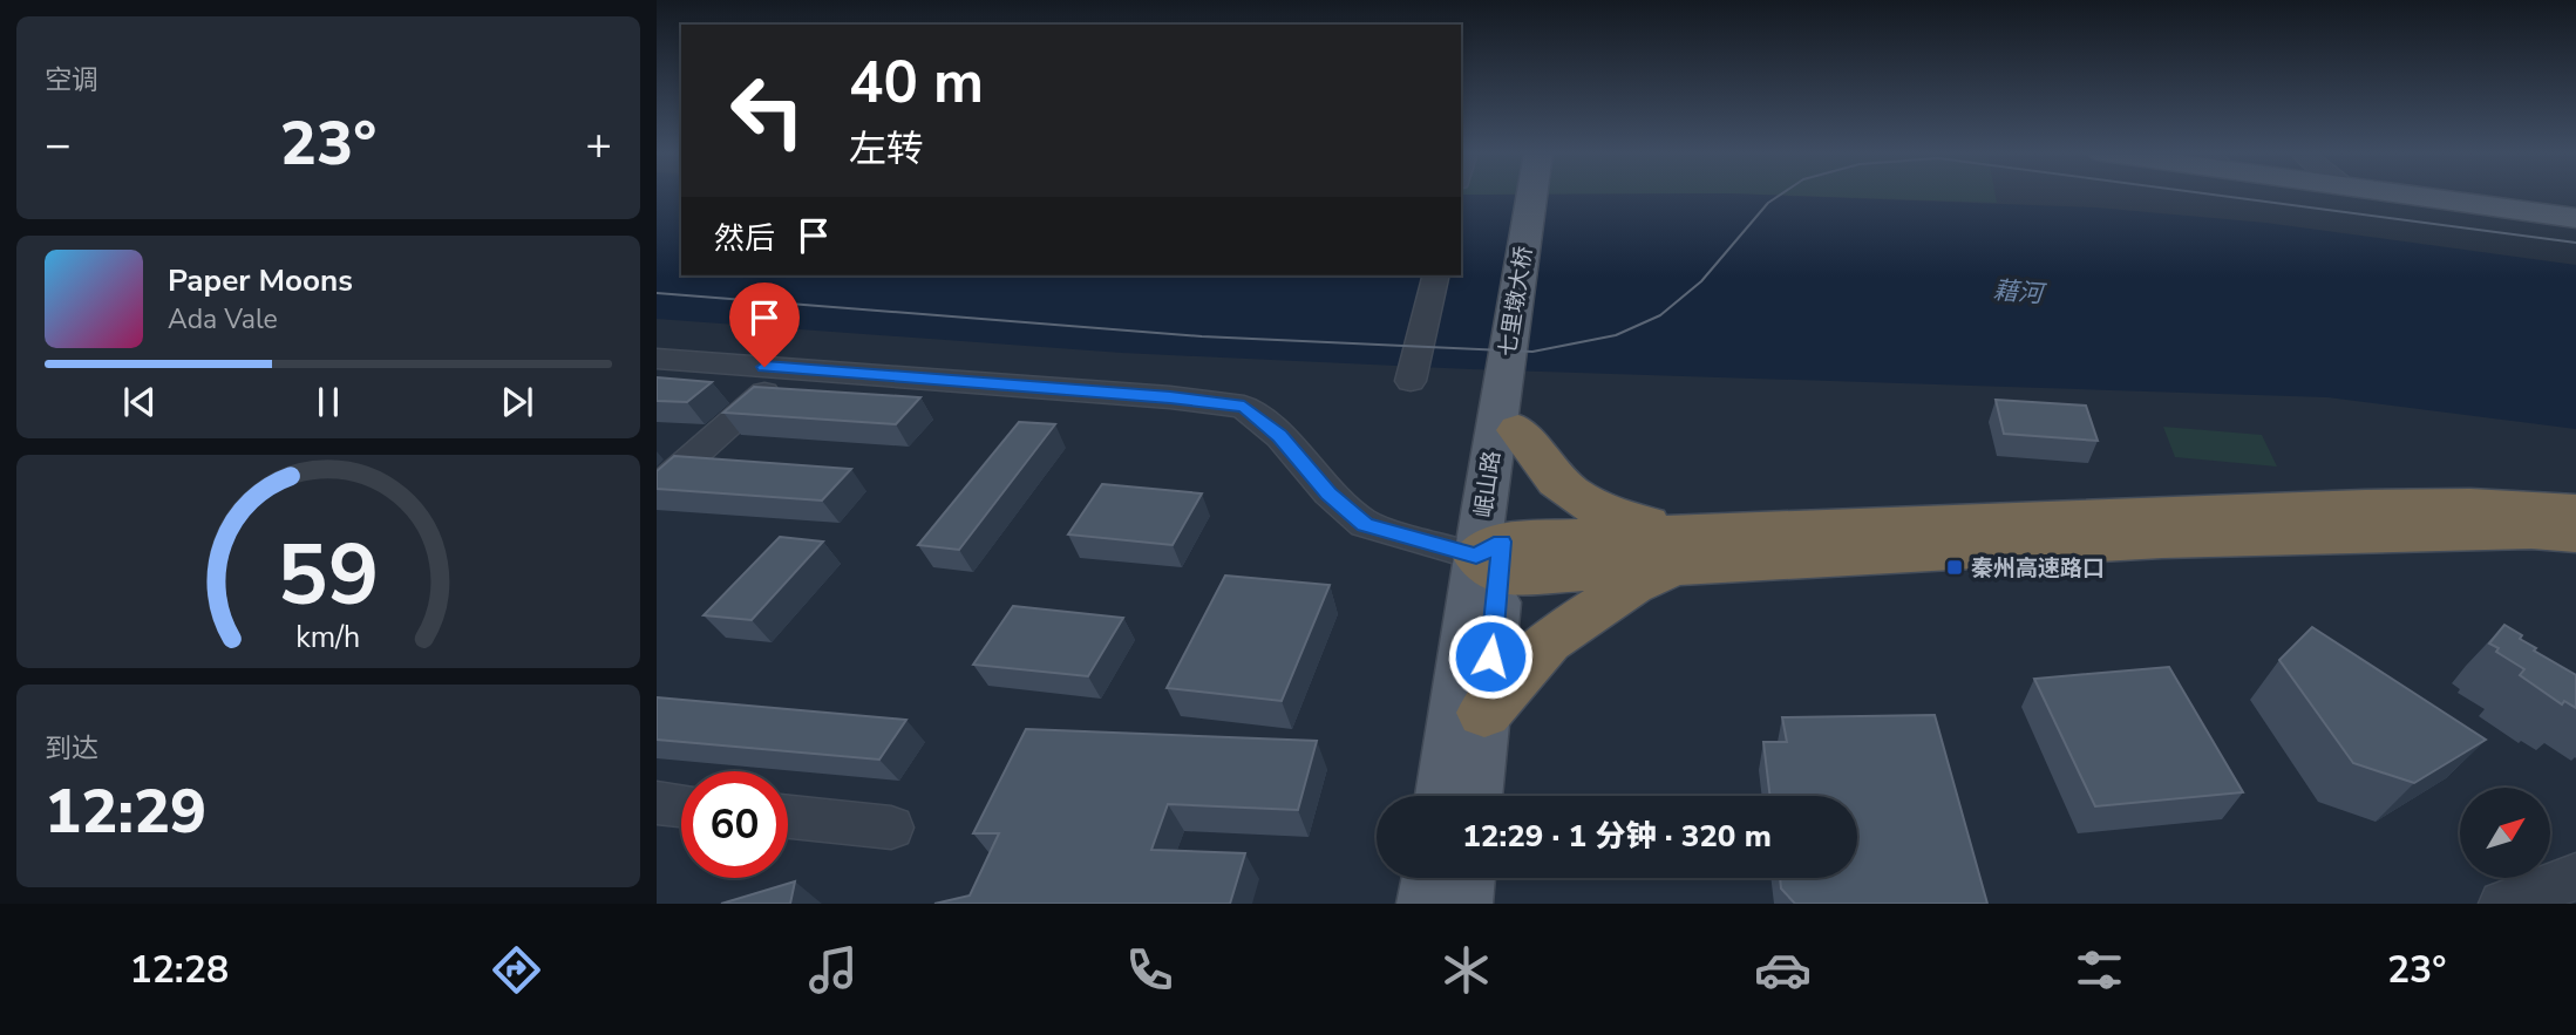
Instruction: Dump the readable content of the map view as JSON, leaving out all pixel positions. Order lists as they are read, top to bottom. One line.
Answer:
{"streets":{"main road":["七里墩大桥","岷山路"]},"crossings":[["七里墩大桥","岷山路"]],"water":["藉河"],"places":{"transit":["秦州高速路口"]},"north":"top right","page":{"tile":["空调",["到达","12:29"]],"turn":["40 m","左转"],"heat":["−","23°","+"],"then":"然后","song":["Paper Moons","Ada Vale"],"limit":"60","trip":"12:29 · 1 分钟 · 320 m","tabs":["12:28","23°"],"gauge":["59","km/h"]}}
